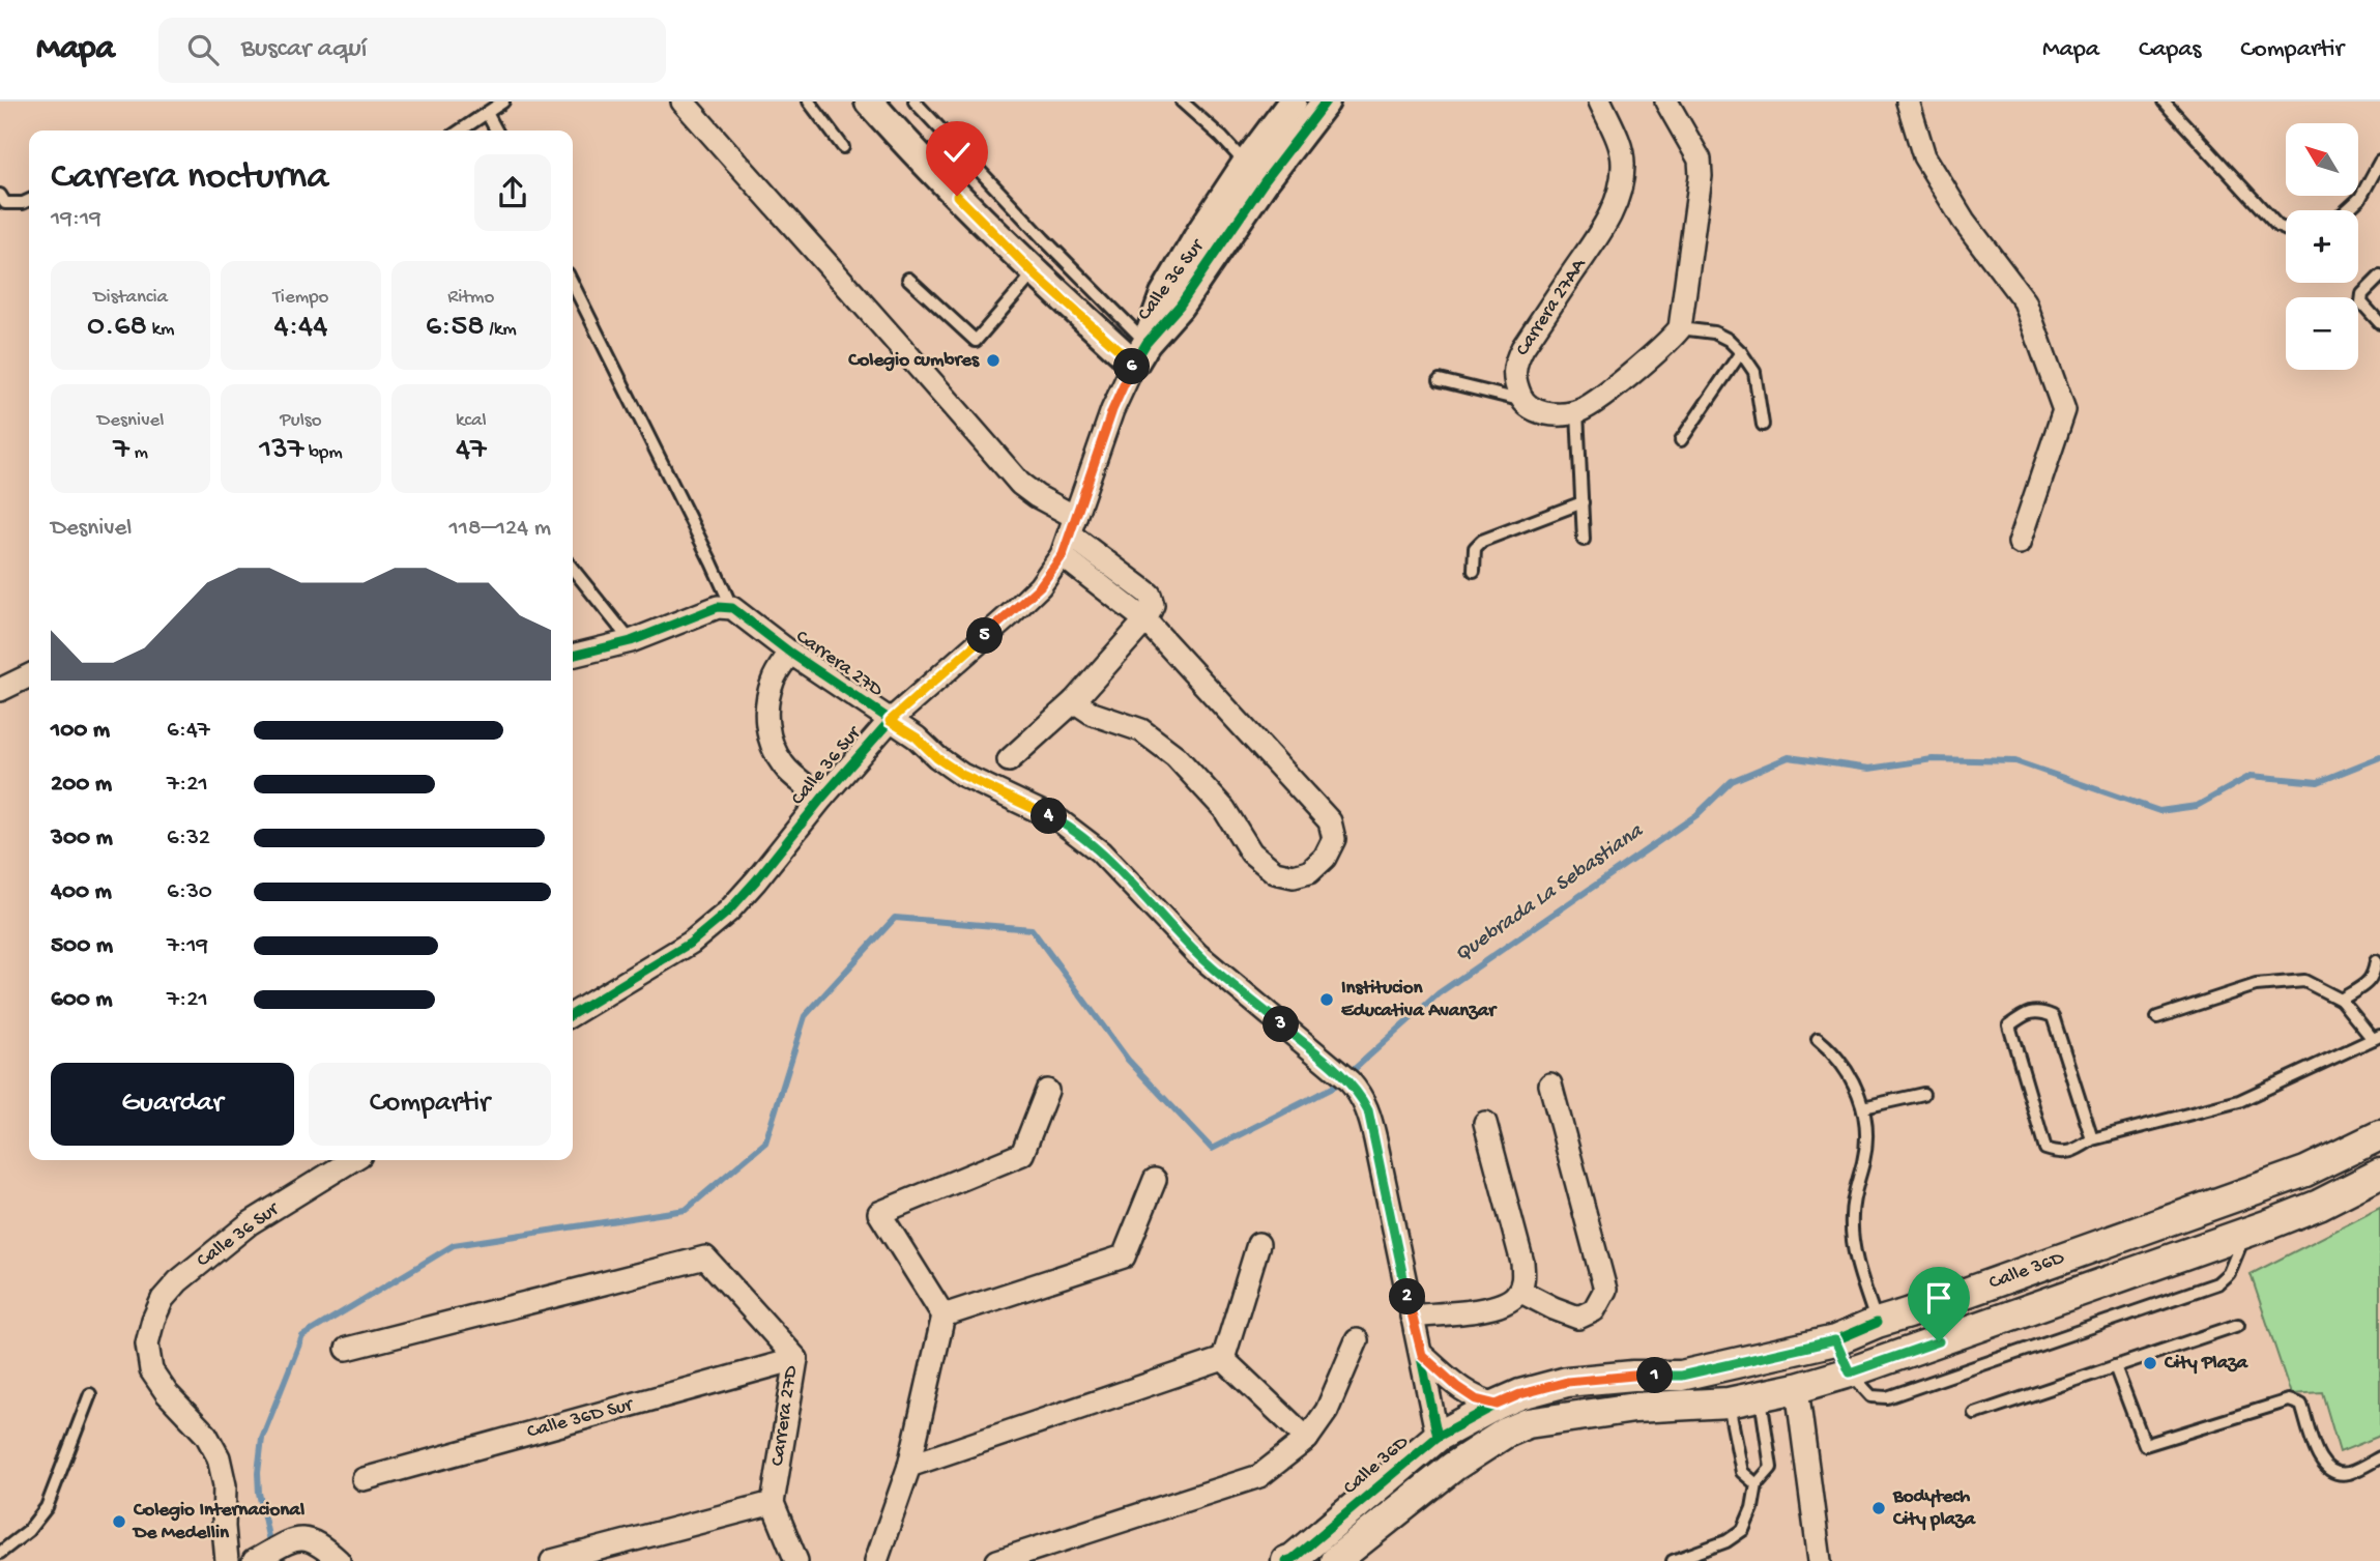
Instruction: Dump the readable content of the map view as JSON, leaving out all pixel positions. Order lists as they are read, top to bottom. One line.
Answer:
{"streets":{"main road":["Calle 36D"],"street":["Calle 36 Sur","Carrera 27AA","Carrera 27D","Calle 36D Sur"]},"crossings":[["Calle 36 Sur","Carrera 27D"],["Carrera 27D","Calle 36D"],["Carrera 27D","Calle 36D Sur"]],"water":["Quebrada La Sebastiana"],"places":["Colegio cumbres","Institucion Educativa Avanzar","City Plaza","Bodytech City plaza","Colegio Internacional De Medellin"],"north":"top left","page":{"header":"Mapa","search":"Buscar aquí","nav":["Mapa","Capas","Compartir"],"map_buttons":["+","−"],"heading":["Carrera nocturna","19:19"],"stats":[["Distancia","0.68 km"],["Tiempo","4:44"],["Ritmo","6:58 /km"],["Desnivel","7 m"],["Pulso","137 bpm"],["kcal","47"]],"pins":["6","5","4","3","2","1"],"chart":["Desnivel","118–124 m"],"list":[{"name":"100 m","note":"6:47"},{"name":"200 m","note":"7:21"},{"name":"300 m","note":"6:32"},{"name":"400 m","note":"6:30"},{"name":"500 m","note":"7:19"},{"name":"600 m","note":"7:21"}],"buttons":["Guardar","Compartir"]}}
